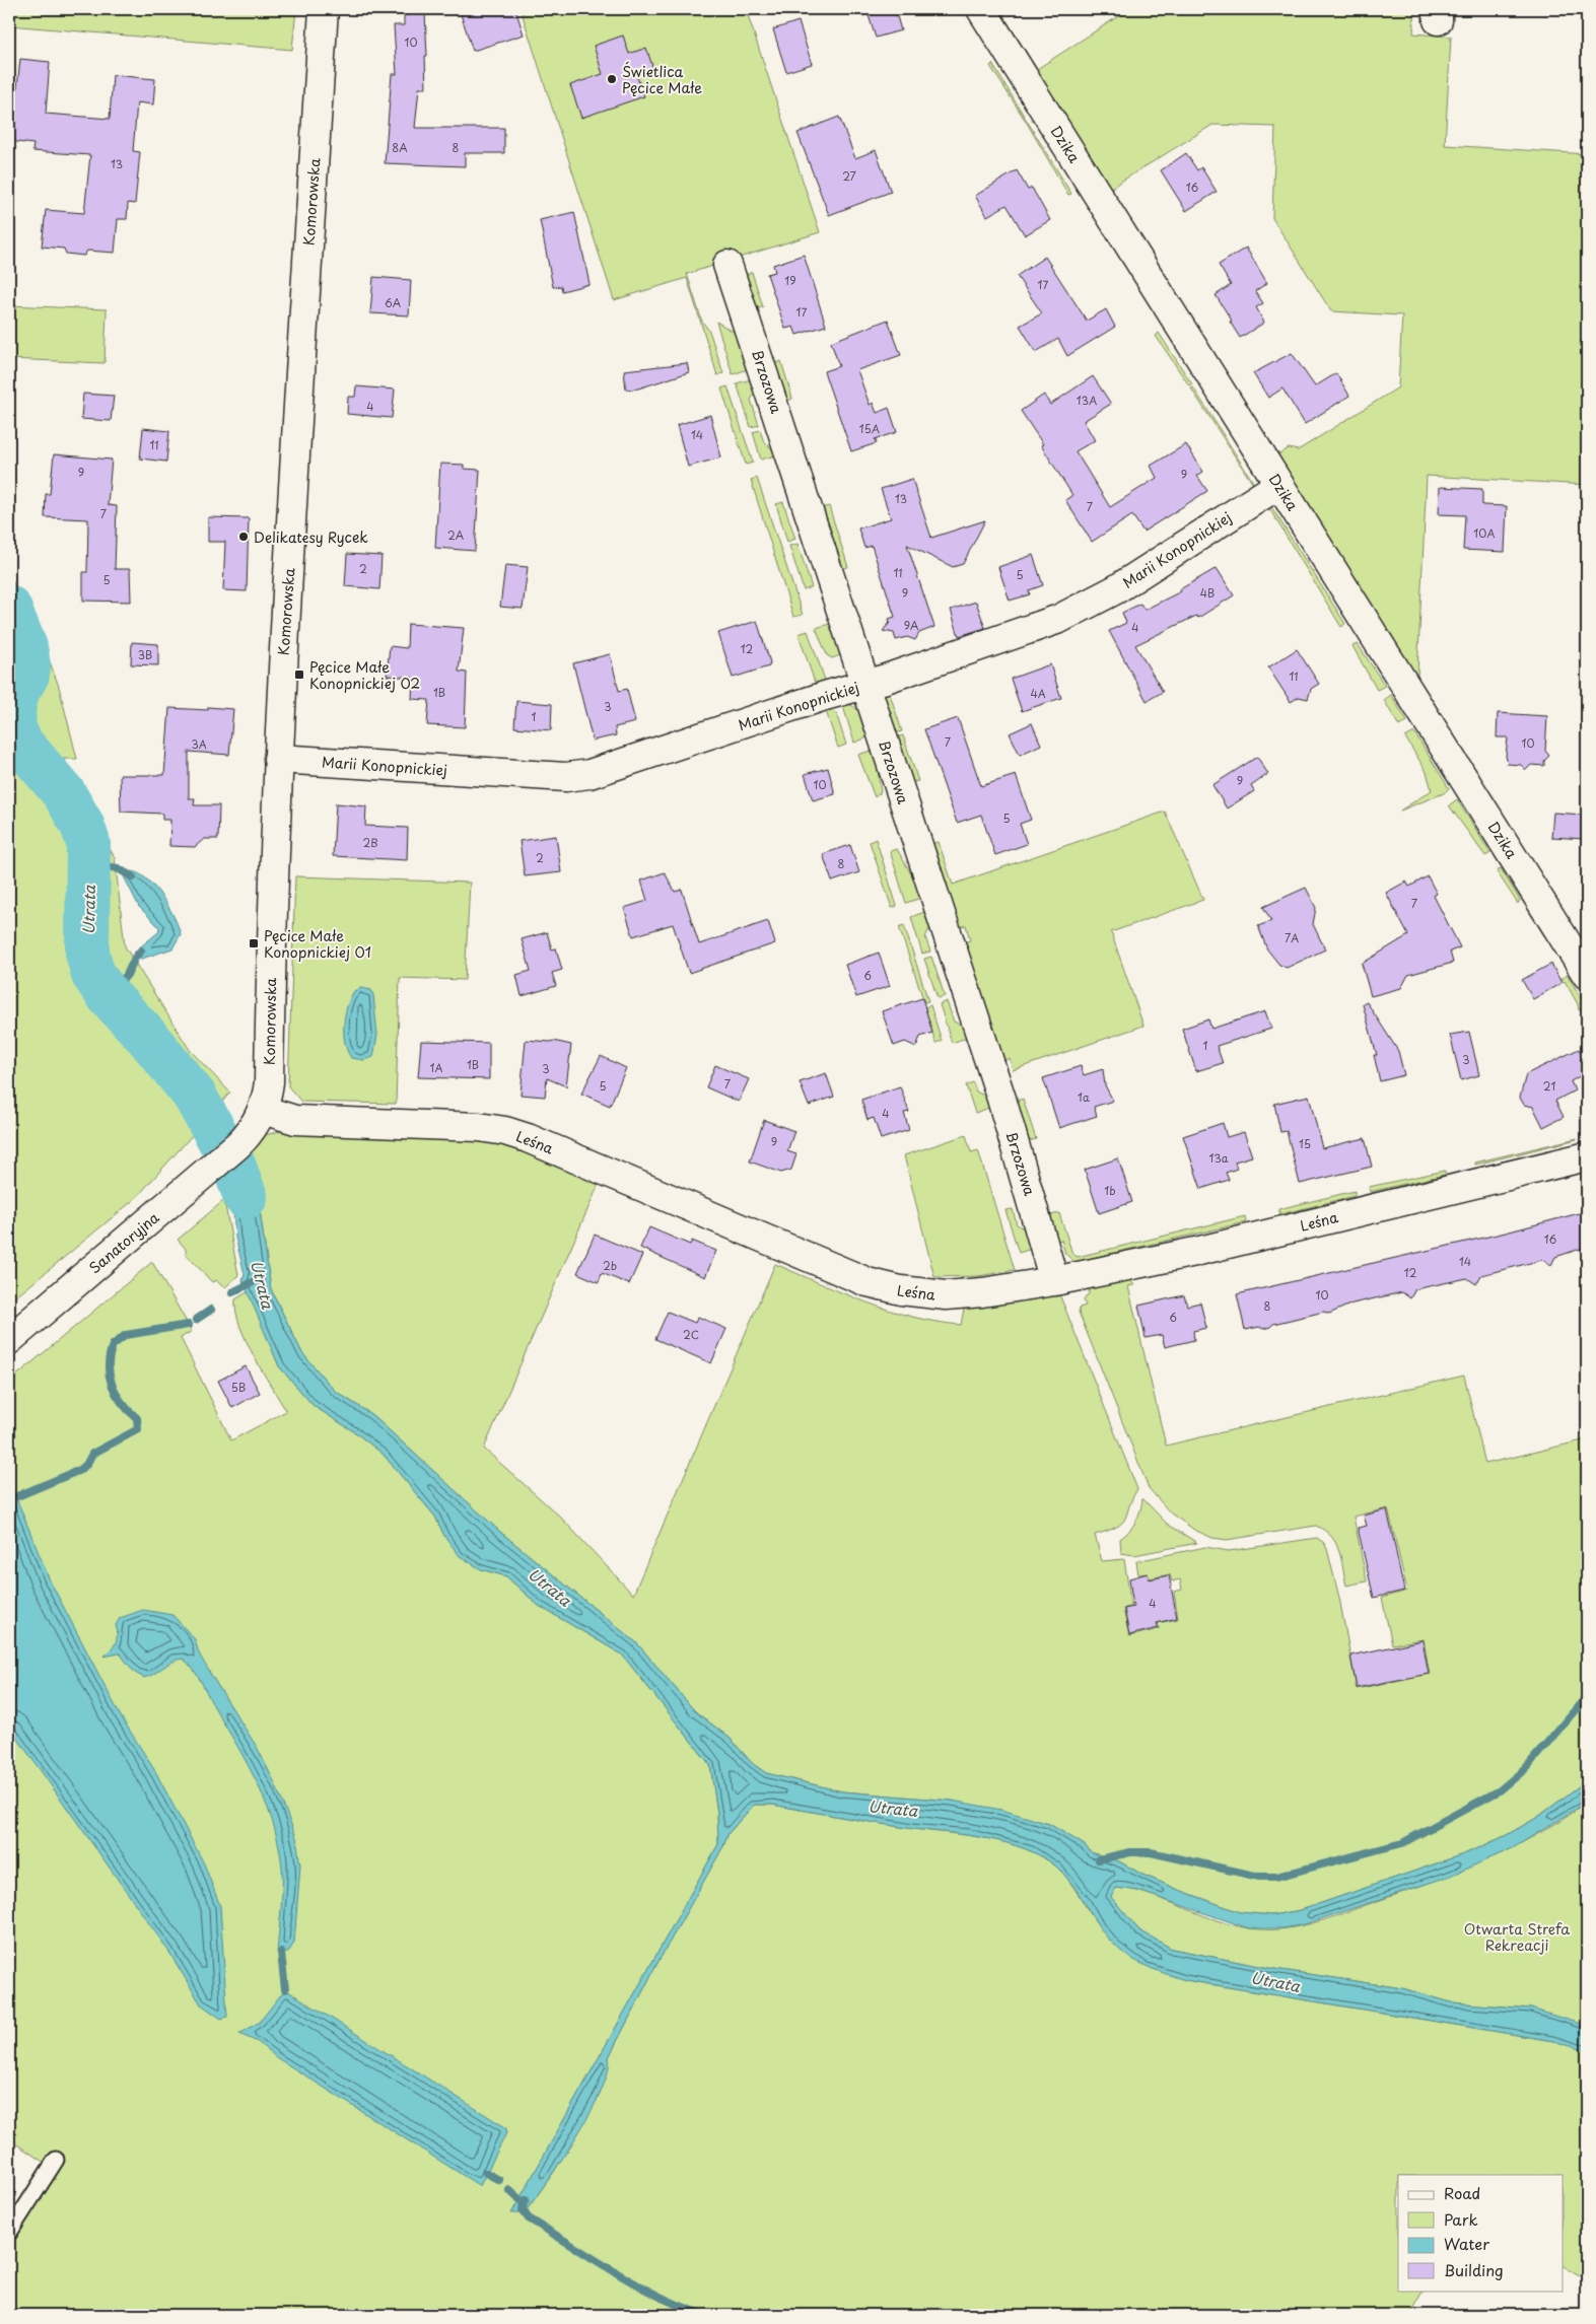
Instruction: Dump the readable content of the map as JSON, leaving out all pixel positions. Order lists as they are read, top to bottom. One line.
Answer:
{"streets":{"street":["Dzika","Komorowska","Brzozowa","Marii Konopnickiej","Leśna","Sanatoryjna"]},"crossings":[["Dzika","Marii Konopnickiej"],["Komorowska","Marii Konopnickiej"],["Komorowska","Leśna"],["Komorowska","Sanatoryjna"],["Brzozowa","Marii Konopnickiej"],["Brzozowa","Leśna"]],"water":["Utrata"],"parks":["Otwarta Strefa Rekreacji"],"places":{"other":["Świetlica Pęcice Małe","Delikatesy Rycek"],"transit":["Pęcice Małe Konopnickiej 02","Pęcice Małe Konopnickiej 01"]},"house_numbers":["10","8A","8","13","27","16","19","17","6A","17","13A","4","15A","14","11","9","9","13","7","7","10A","2A","2","11","5","5","9","4B","9A","4","12","3B","11","1B","4A","3","1","7","10","3A","9","10","5","2B","2","8","7","7A","6","1","3","1B","1A","3","7","5","21","1a","4","9","15","13a","1b","16","14","2b","12","10","8","6","2C","5B","4"],"legend":["Road","Park","Water","Building"]}
